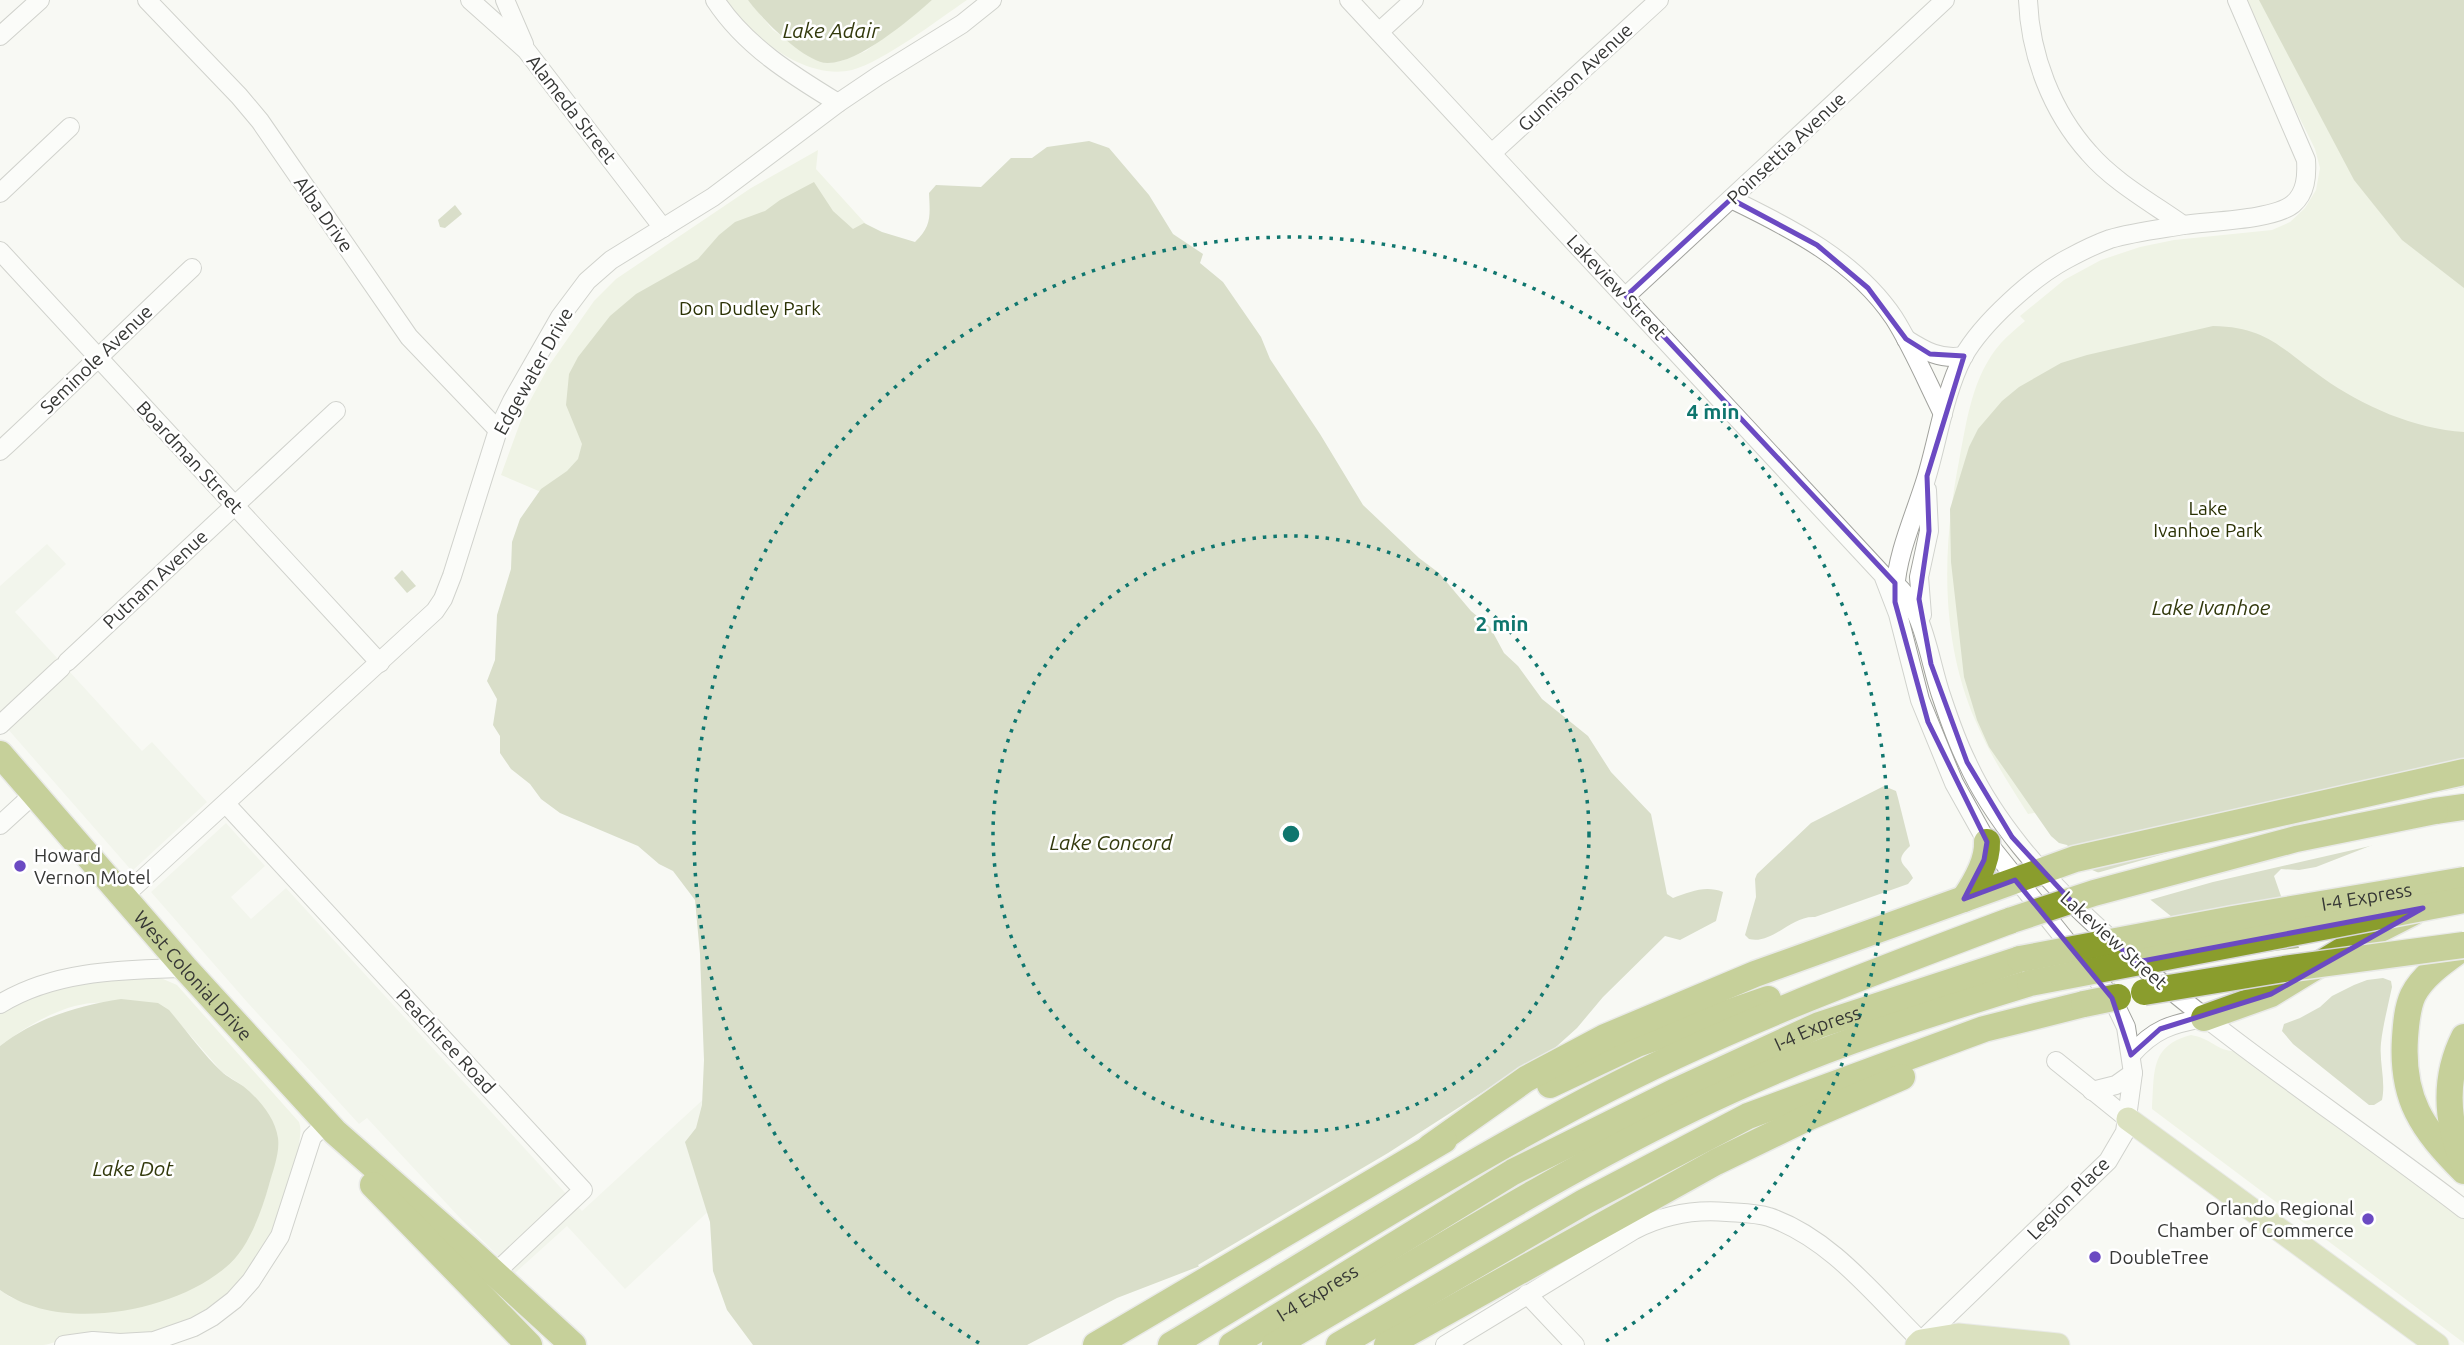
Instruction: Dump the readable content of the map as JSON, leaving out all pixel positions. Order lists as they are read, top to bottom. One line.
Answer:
{"streets":{"highway":["I-4 Express","West Colonial Drive"],"street":["Gunnison Avenue","Alameda Street","Poinsettia Avenue","Alba Drive","Lakeview Street","Seminole Avenue","Edgewater Drive","Boardman Street","Putnam Avenue","Peachtree Road","Legion Place"]},"crossings":[["Gunnison Avenue","Lakeview Street"],["Alameda Street","Edgewater Drive"],["Poinsettia Avenue","Lakeview Street"],["Alba Drive","Edgewater Drive"],["Lakeview Street","Legion Place"],["Seminole Avenue","Boardman Street"],["Edgewater Drive","Boardman Street"],["Edgewater Drive","West Colonial Drive"],["Edgewater Drive","Peachtree Road"],["Boardman Street","Putnam Avenue"],["West Colonial Drive","Peachtree Road"]],"water":["Lake Adair","Lake Ivanhoe","Lake Concord","Lake Dot"],"parks":["Don Dudley Park","Lake Ivanhoe Park"],"places":["Howard Vernon Motel","Orlando Regional Chamber of Commerce","DoubleTree"],"rings":["4 min","2 min"]}
